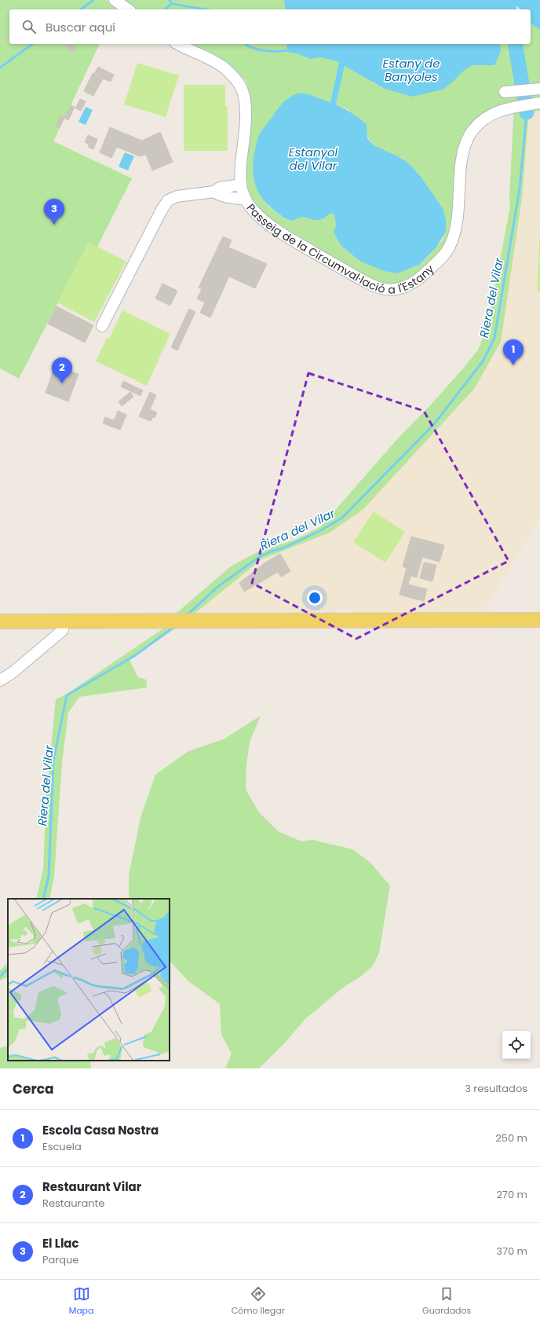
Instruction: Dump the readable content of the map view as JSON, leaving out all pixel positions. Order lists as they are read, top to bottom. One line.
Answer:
{"streets":{"street":["Passeig de la Circumval·lació a l'Estany"]},"water":["Estany de Banyoles","Estanyol del Vilar","Riera del Vilar"],"page":{"search":"Buscar aquí","pins":["3","1","2"],"heading":["Cerca","3 resultados"],"list":[{"mark":"1","name":"Escola Casa Nostra","note":"Escuela","value":"250 m"},{"mark":"2","name":"Restaurant Vilar","note":"Restaurante","value":"270 m"},{"mark":"3","name":"El Llac","note":"Parque","value":"370 m"}],"nav":["Mapa","Cómo llegar","Guardados"]}}
